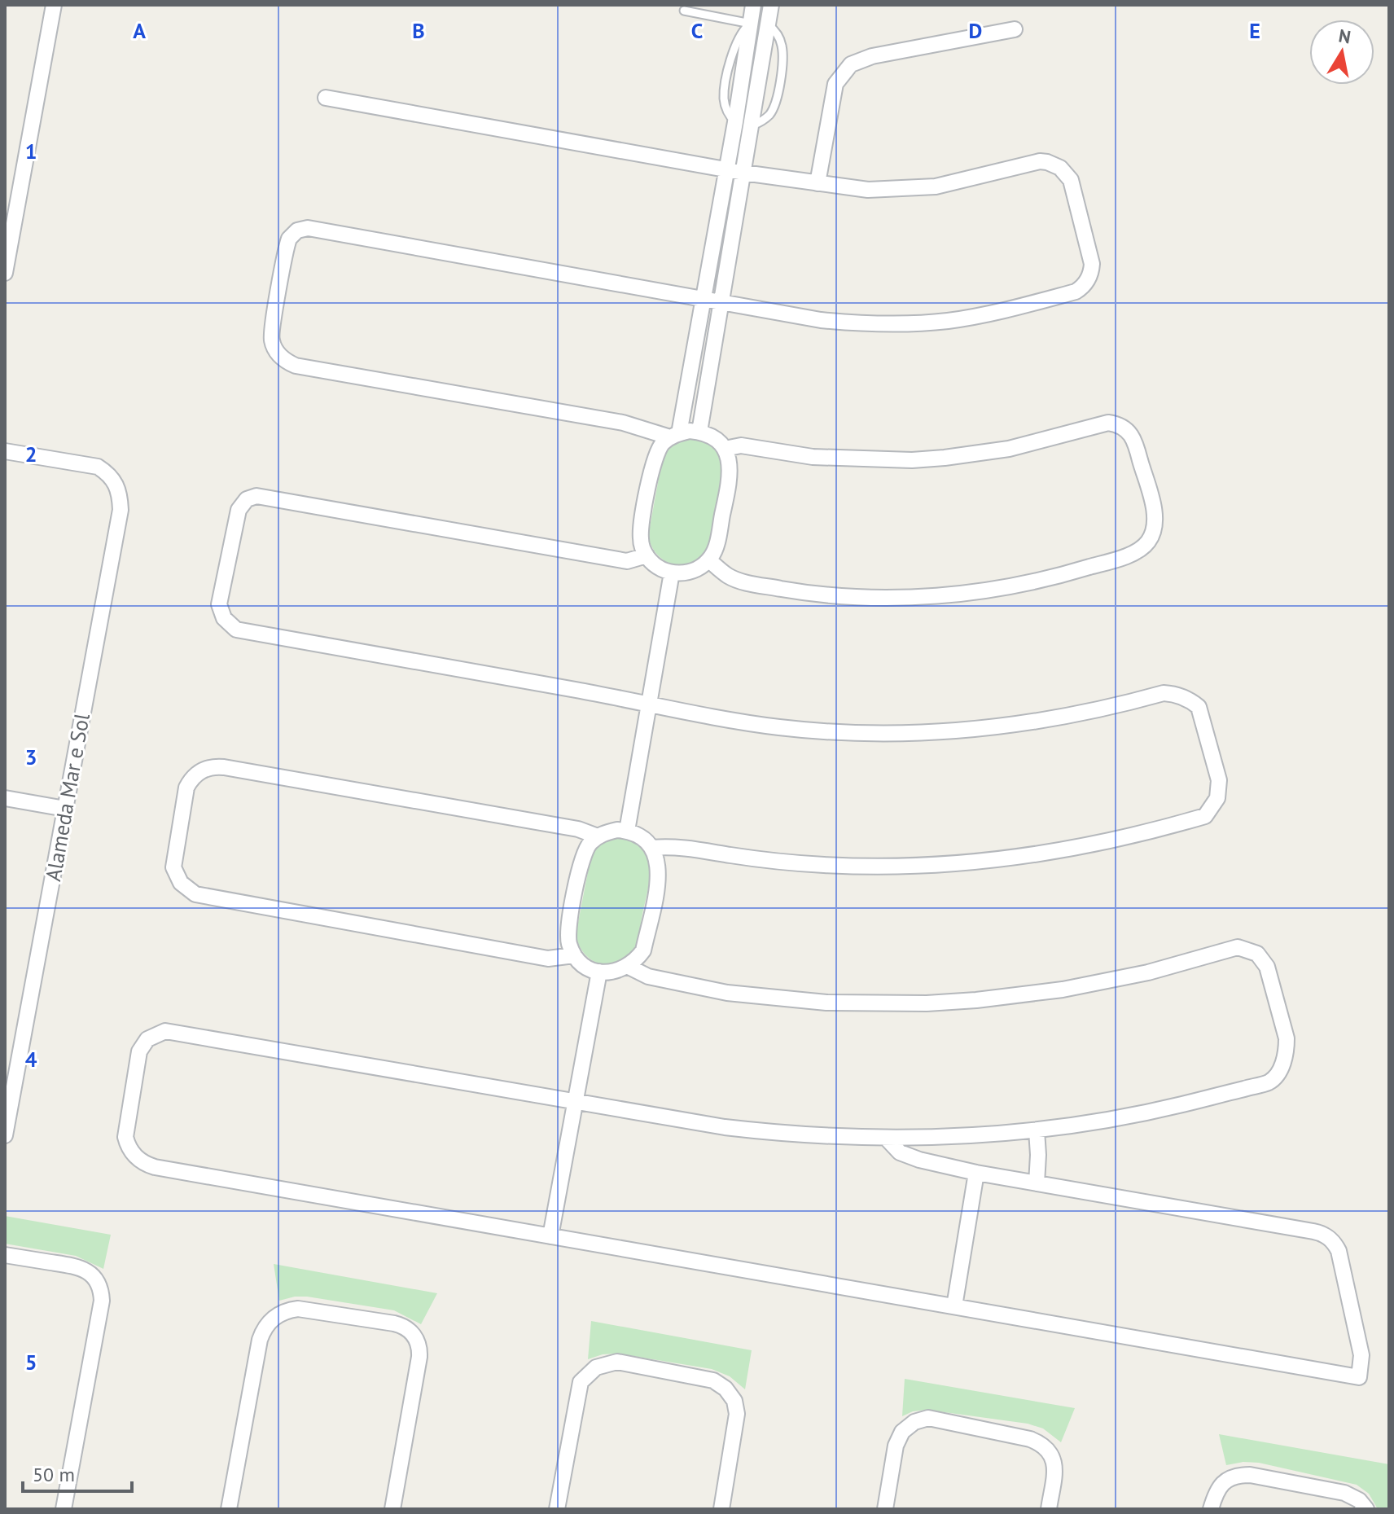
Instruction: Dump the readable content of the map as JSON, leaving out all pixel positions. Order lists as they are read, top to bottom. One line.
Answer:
{"streets":{"street":["Alameda Mar e Sol"]},"scale_bar":"50 m","north":"top","grid":{"columns":["A","B","C","D","E"],"rows":["1","2","3","4","5"]}}
